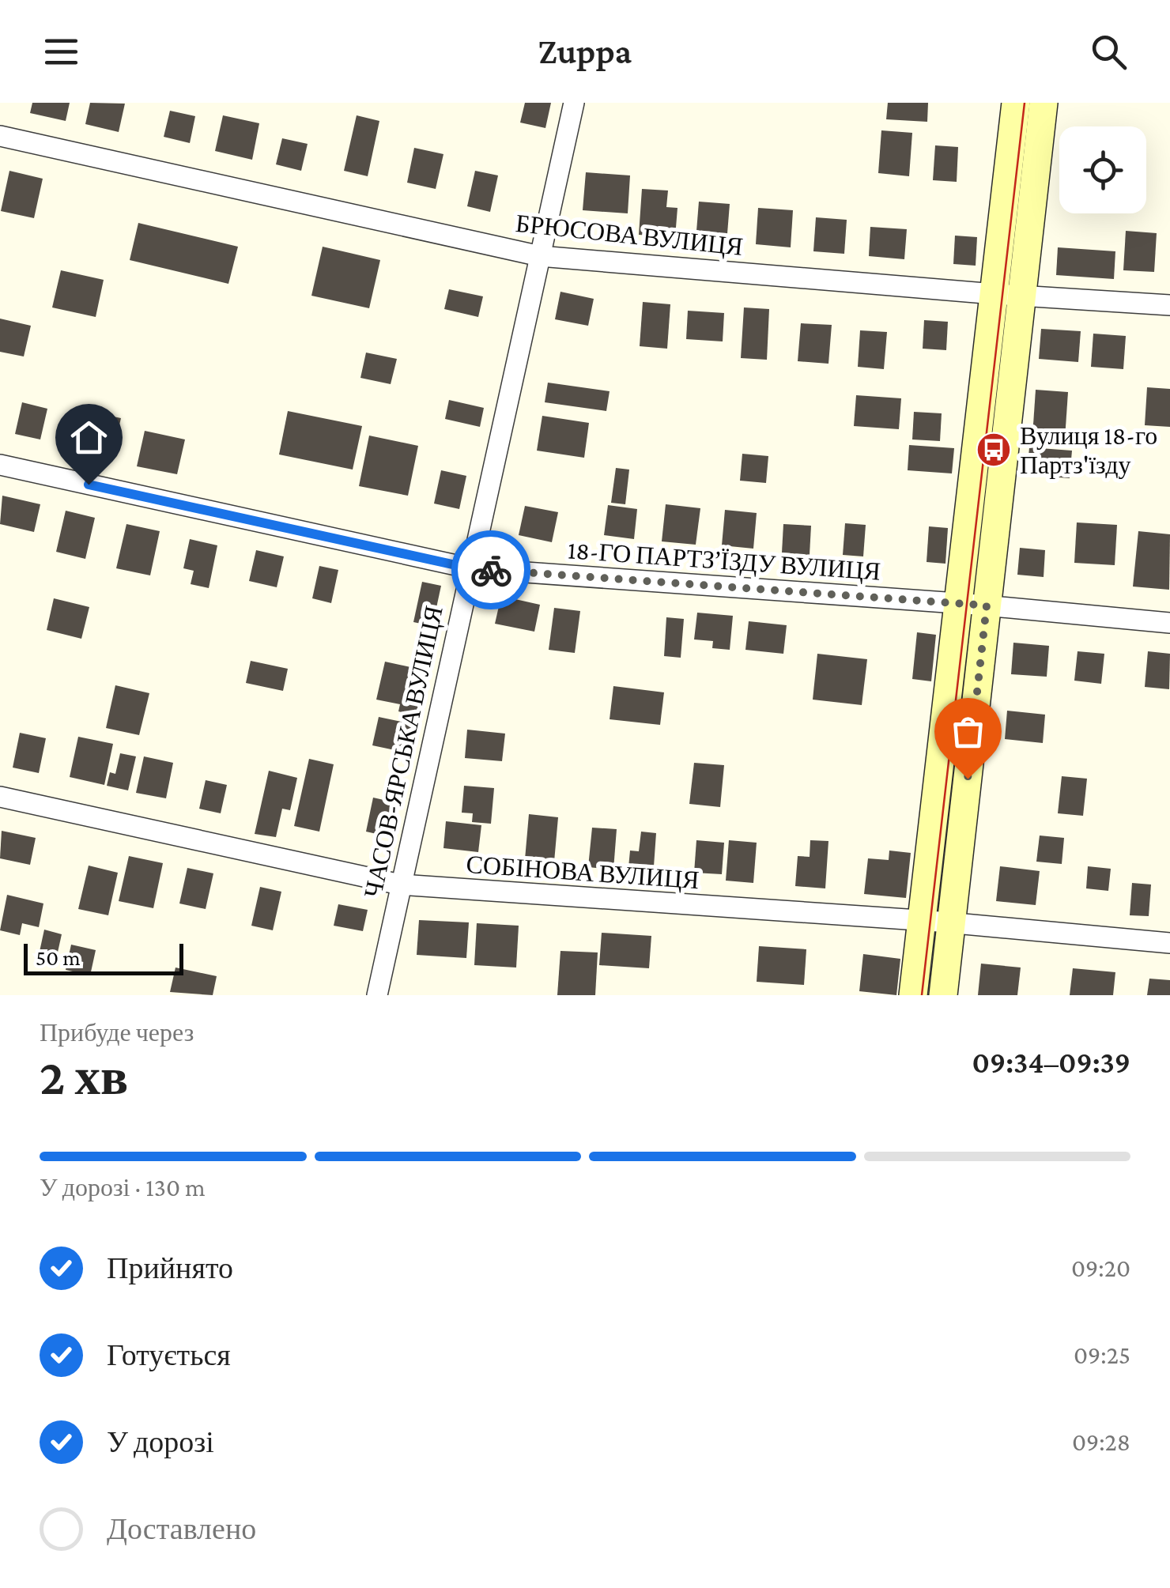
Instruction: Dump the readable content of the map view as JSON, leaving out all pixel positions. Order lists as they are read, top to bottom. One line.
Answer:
{"streets":{"street":["БРЮСОВА ВУЛИЦЯ","18-ГО ПАРТЗ’ЇЗДУ ВУЛИЦЯ","ЧАСОВ-ЯРСЬКА ВУЛИЦЯ","СОБІНОВА ВУЛИЦЯ"]},"crossings":[["БРЮСОВА ВУЛИЦЯ","ЧАСОВ-ЯРСЬКА ВУЛИЦЯ"],["18-ГО ПАРТЗ’ЇЗДУ ВУЛИЦЯ","ЧАСОВ-ЯРСЬКА ВУЛИЦЯ"],["ЧАСОВ-ЯРСЬКА ВУЛИЦЯ","СОБІНОВА ВУЛИЦЯ"]],"places":{"bus stop":["Вулиця 18-го Партз'їзду"]},"scale_bar":"50 m","page":{"header":"Zuppa","scale":"50 m","heading":["2 хв","Прибуде через","09:34–09:39"],"bar":"У дорозі · 130 m","list":[["Прийнято","09:20"],["Готується","09:25"],["У дорозі","09:28"],"Доставлено"]}}
